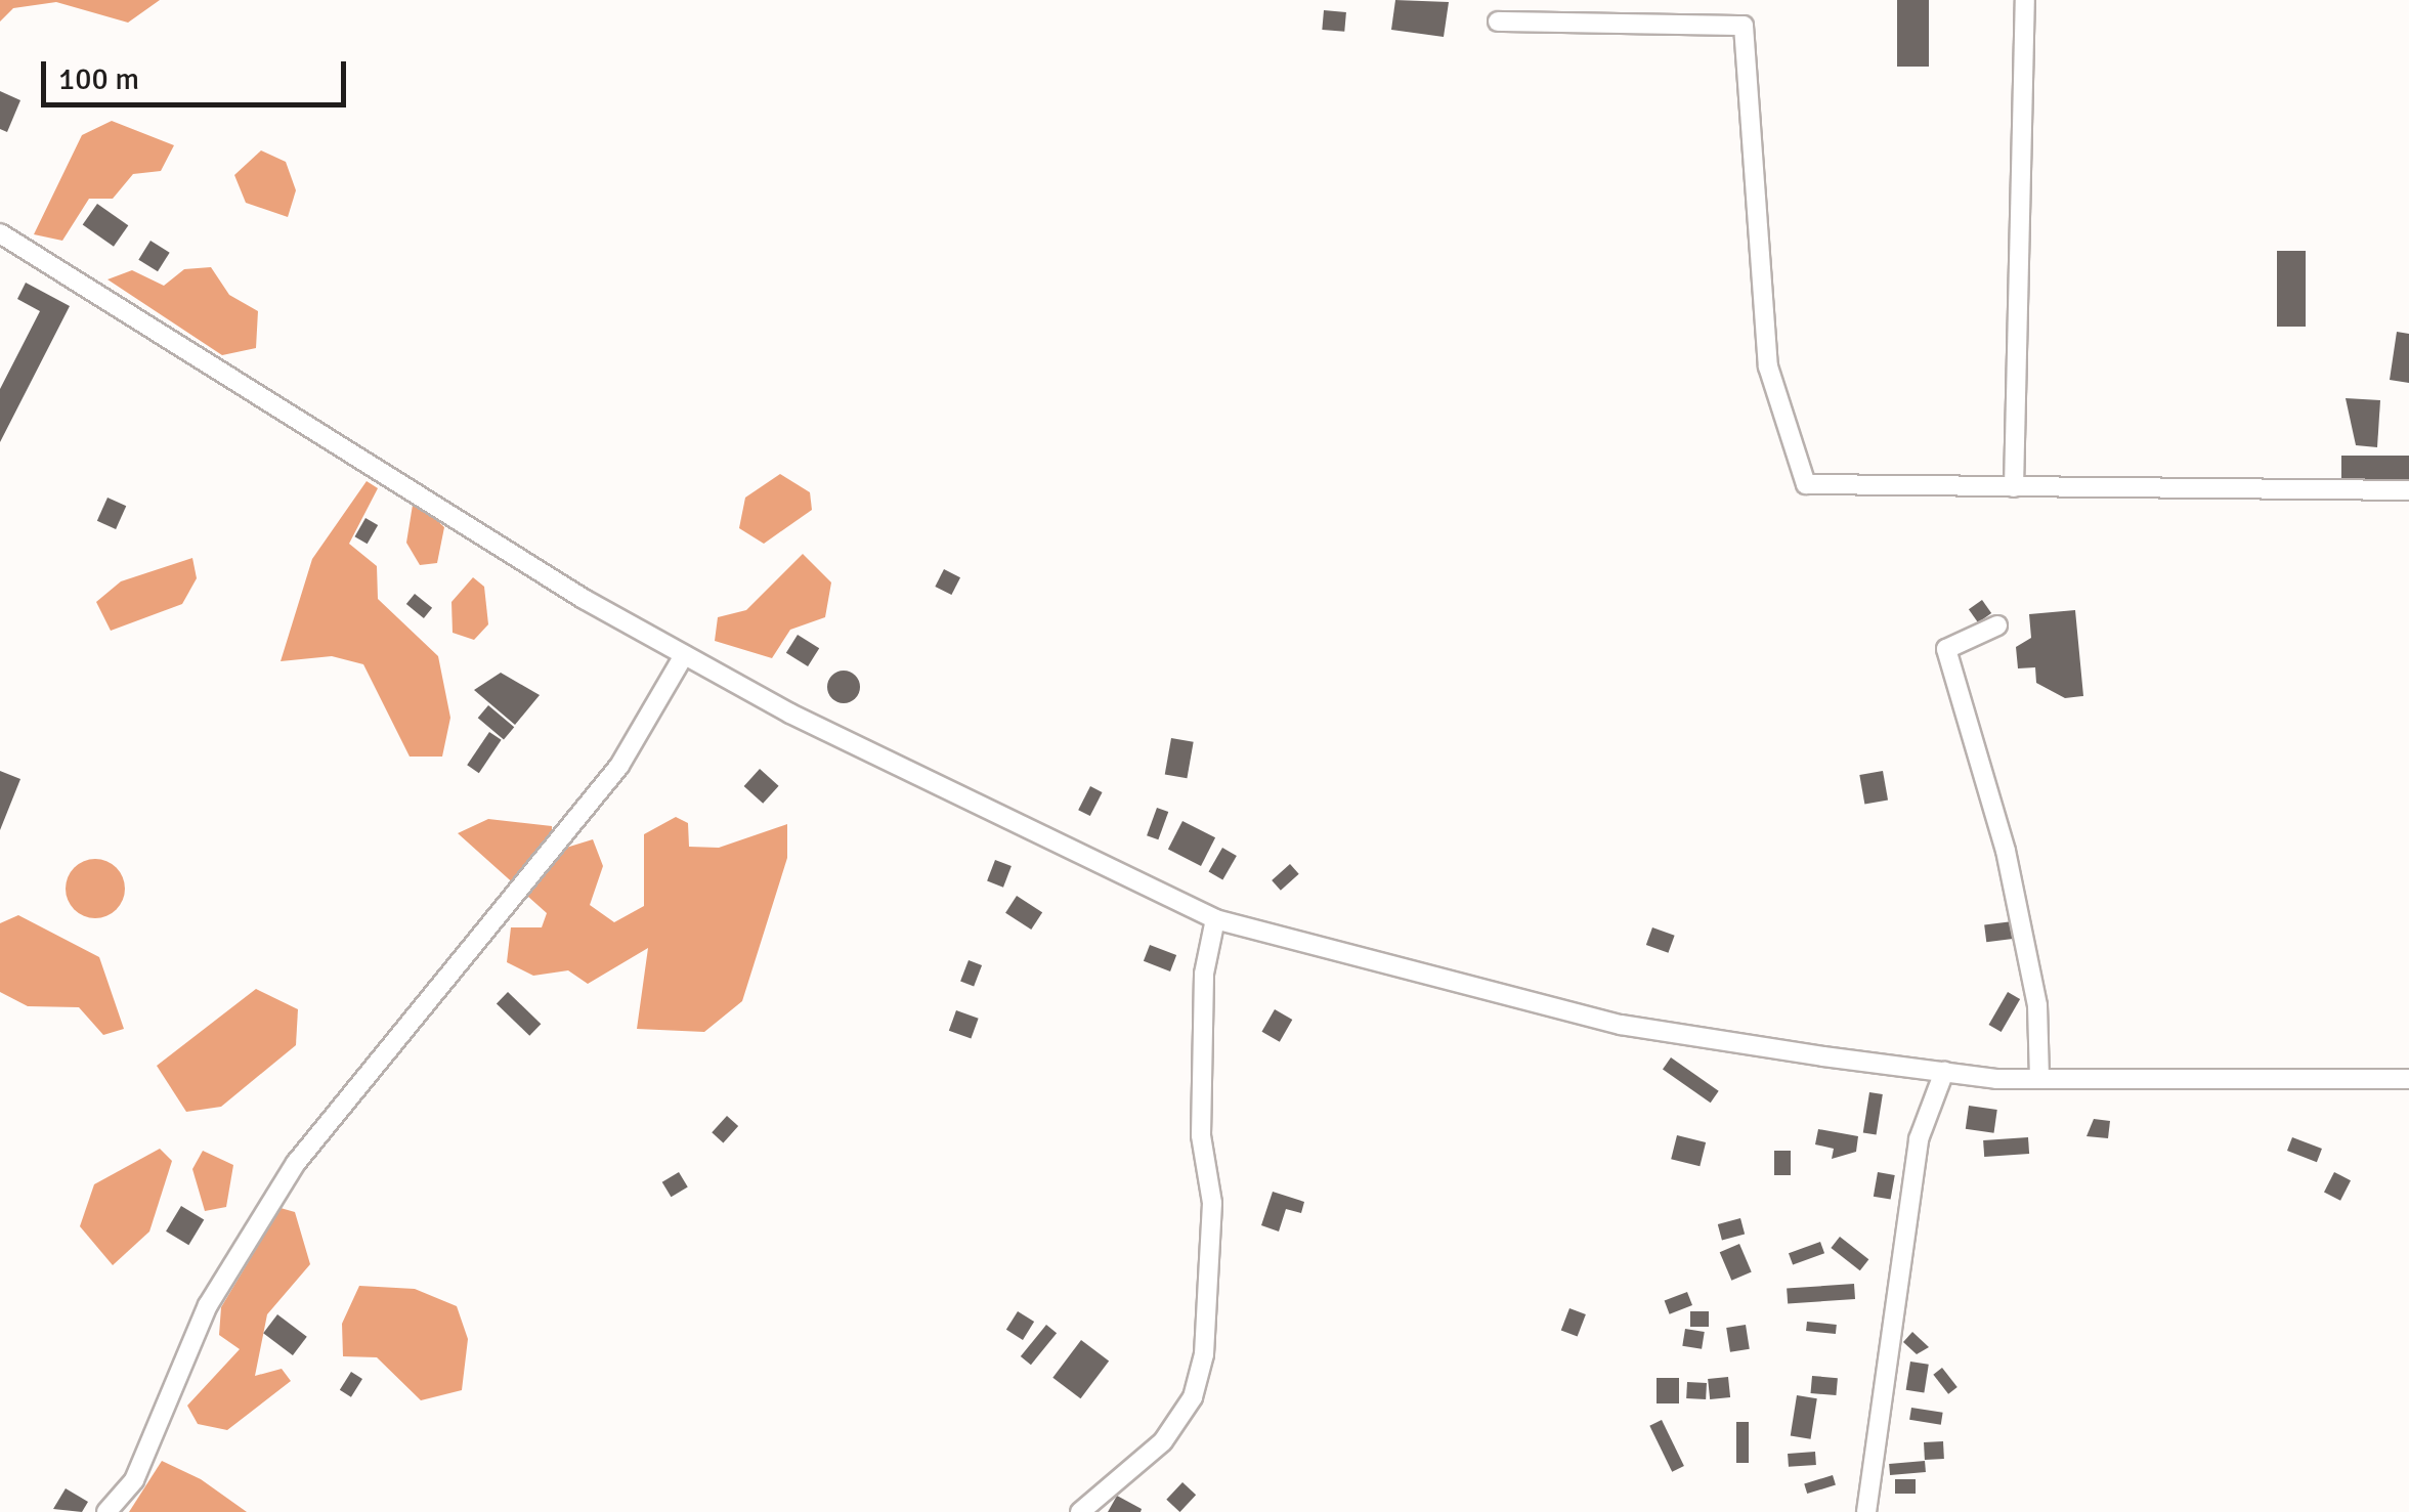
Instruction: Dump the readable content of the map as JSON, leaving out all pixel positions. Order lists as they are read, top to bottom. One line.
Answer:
{"scale_bar":"100 m"}
